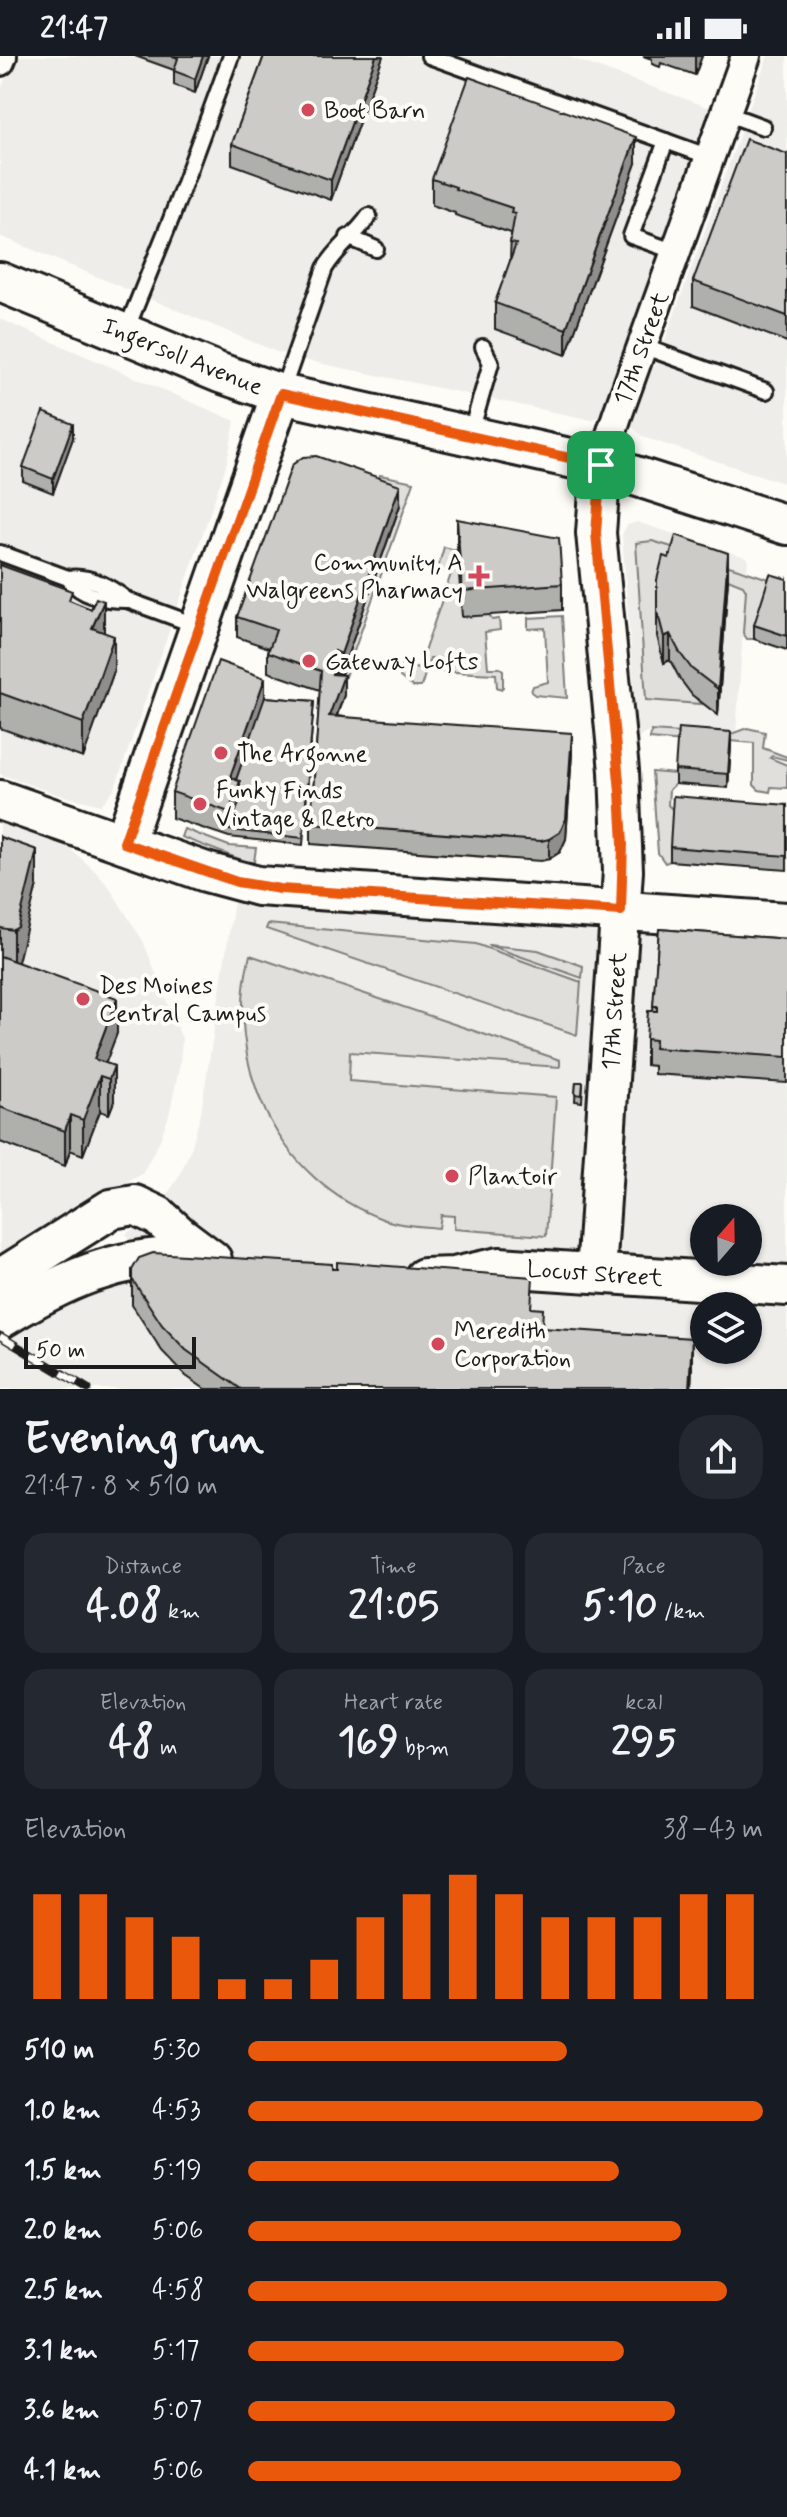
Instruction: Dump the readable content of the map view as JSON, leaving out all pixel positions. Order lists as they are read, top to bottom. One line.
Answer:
{"streets":{"main road":["17th Street","Ingersoll Avenue","Locust Street"]},"crossings":[["17th Street","Ingersoll Avenue"],["17th Street","Locust Street"]],"places":{"other":["Boot Barn","Gateway Lofts","The Argonne","Funky Finds Vintage & Retro","Des Moines Central Campus","Plantoir","Meredith Corporation"],"health":["Community, A Walgreens Pharmacy"]},"scale_bar":"50 m","north":"top","page":{"status":"21:47","scale":"50 m","heading":["Evening run","21:47 · 8 × 510 m"],"stats":[["Distance","4.08 km"],["Time","21:05"],["Pace","5:10 /km"],["Elevation","48 m"],["Heart rate","169 bpm"],["kcal","295"]],"chart":["Elevation","38–43 m"],"list":[{"name":"510 m","note":"5:30"},{"name":"1.0 km","note":"4:53"},{"name":"1.5 km","note":"5:19"},{"name":"2.0 km","note":"5:06"},{"name":"2.5 km","note":"4:58"},{"name":"3.1 km","note":"5:17"},{"name":"3.6 km","note":"5:07"},{"name":"4.1 km","note":"5:06"}]}}
